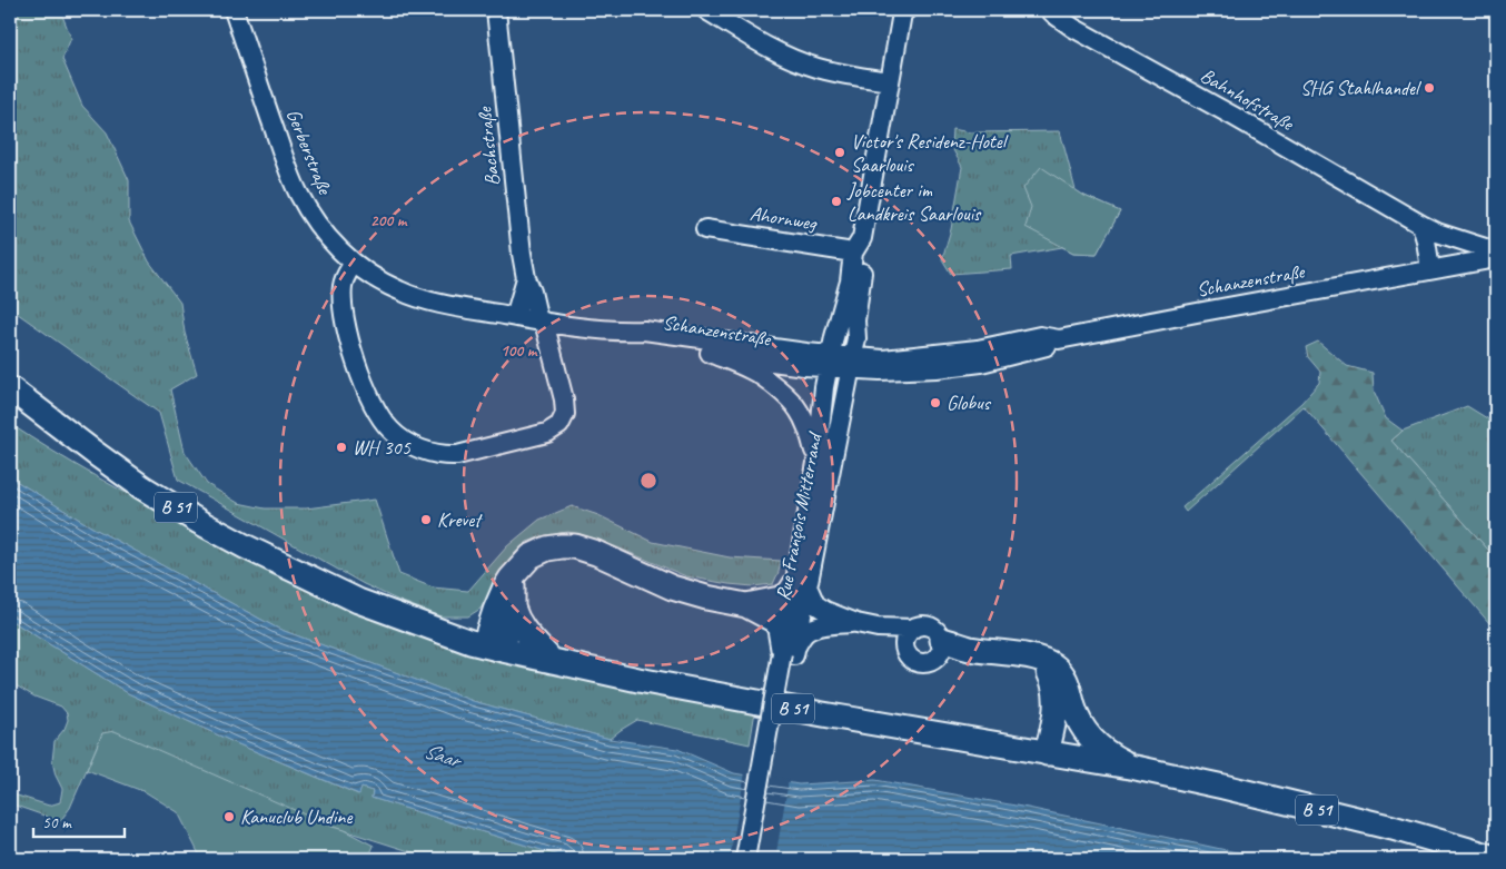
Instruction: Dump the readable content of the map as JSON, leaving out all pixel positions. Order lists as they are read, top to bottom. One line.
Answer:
{"streets":{"main road":["B 51"],"street":["Bahnhofstraße","Bachstraße","Gerberstraße","Ahornweg","Schanzenstraße","Rue François Mitterrand"]},"crossings":[["Bachstraße","Gerberstraße"],["Bachstraße","Schanzenstraße"],["Gerberstraße","Schanzenstraße"],["Ahornweg","Rue François Mitterrand"],["Schanzenstraße","Rue François Mitterrand"]],"water":["Saar"],"places":["SHG Stahlhandel","Victor's Residenz-Hotel Saarlouis","Jobcenter im Landkreis Saarlouis","Globus","WH 305","Krevet","Kanuclub Undine"],"scale_bar":"50 m","rings":["200 m","100 m"]}
